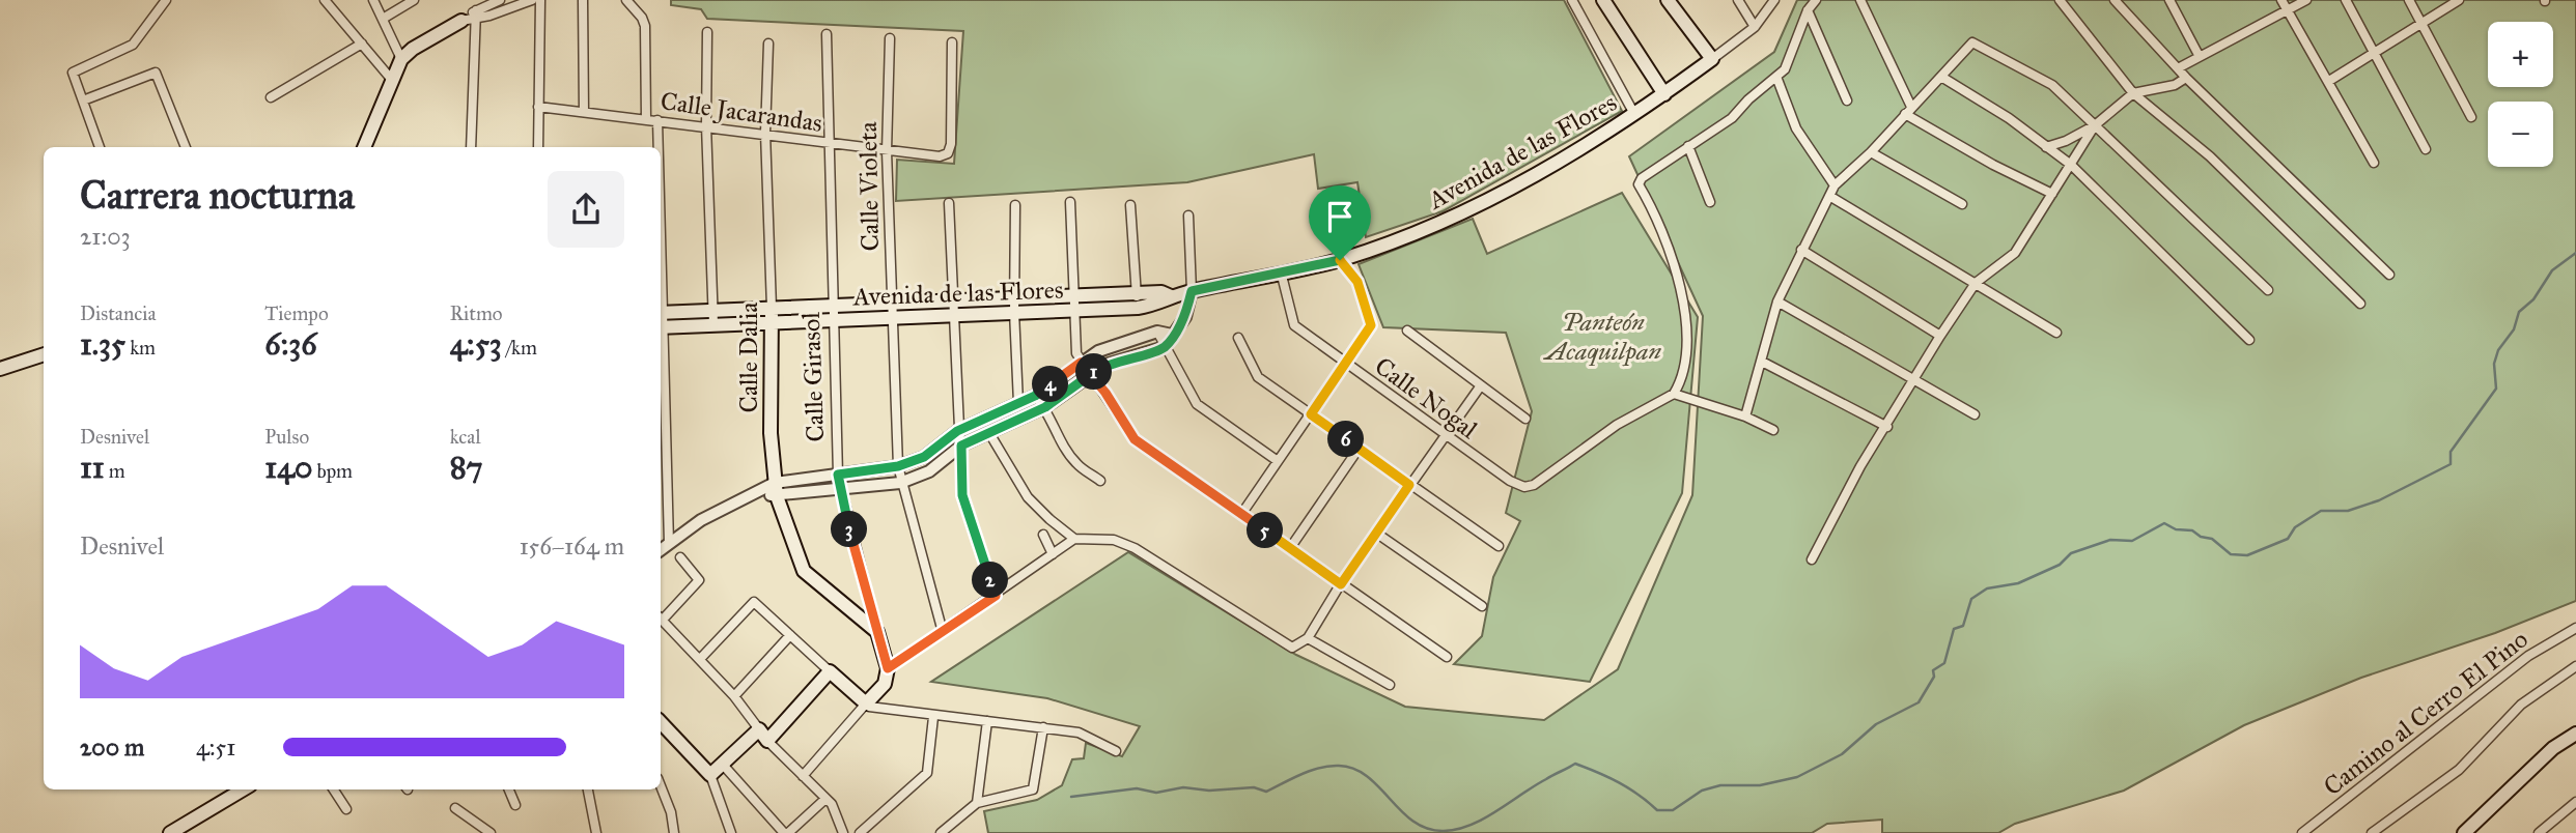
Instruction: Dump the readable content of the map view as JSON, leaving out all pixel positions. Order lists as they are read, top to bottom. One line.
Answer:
{"streets":{"main road":["Avenida de las Flores","Calle Dalia","Calle Girasol"],"street":["Calle Jacarandas","Calle Violeta","Calle Nogal","Camino al Cerro El Pino"]},"crossings":[["Calle Jacarandas","Calle Violeta"],["Calle Jacarandas","Calle Dalia"],["Calle Jacarandas","Calle Girasol"],["Avenida de las Flores","Calle Violeta"],["Avenida de las Flores","Calle Dalia"],["Avenida de las Flores","Calle Girasol"],["Avenida de las Flores","Calle Nogal"],["Calle Dalia","Calle Girasol"]],"parks":["Panteón Acaquilpan"],"page":{"map_buttons":["+","−"],"heading":["Carrera nocturna","21:03"],"stats":[["Distancia","1.35 km"],["Tiempo","6:36"],["Ritmo","4:53 /km"],["Desnivel","11 m"],["Pulso","140 bpm"],["kcal","87"]],"pins":["1","4","6","3","5","2"],"chart":["Desnivel","156–164 m"],"list":[{"name":"200 m","note":"4:51"}]}}
